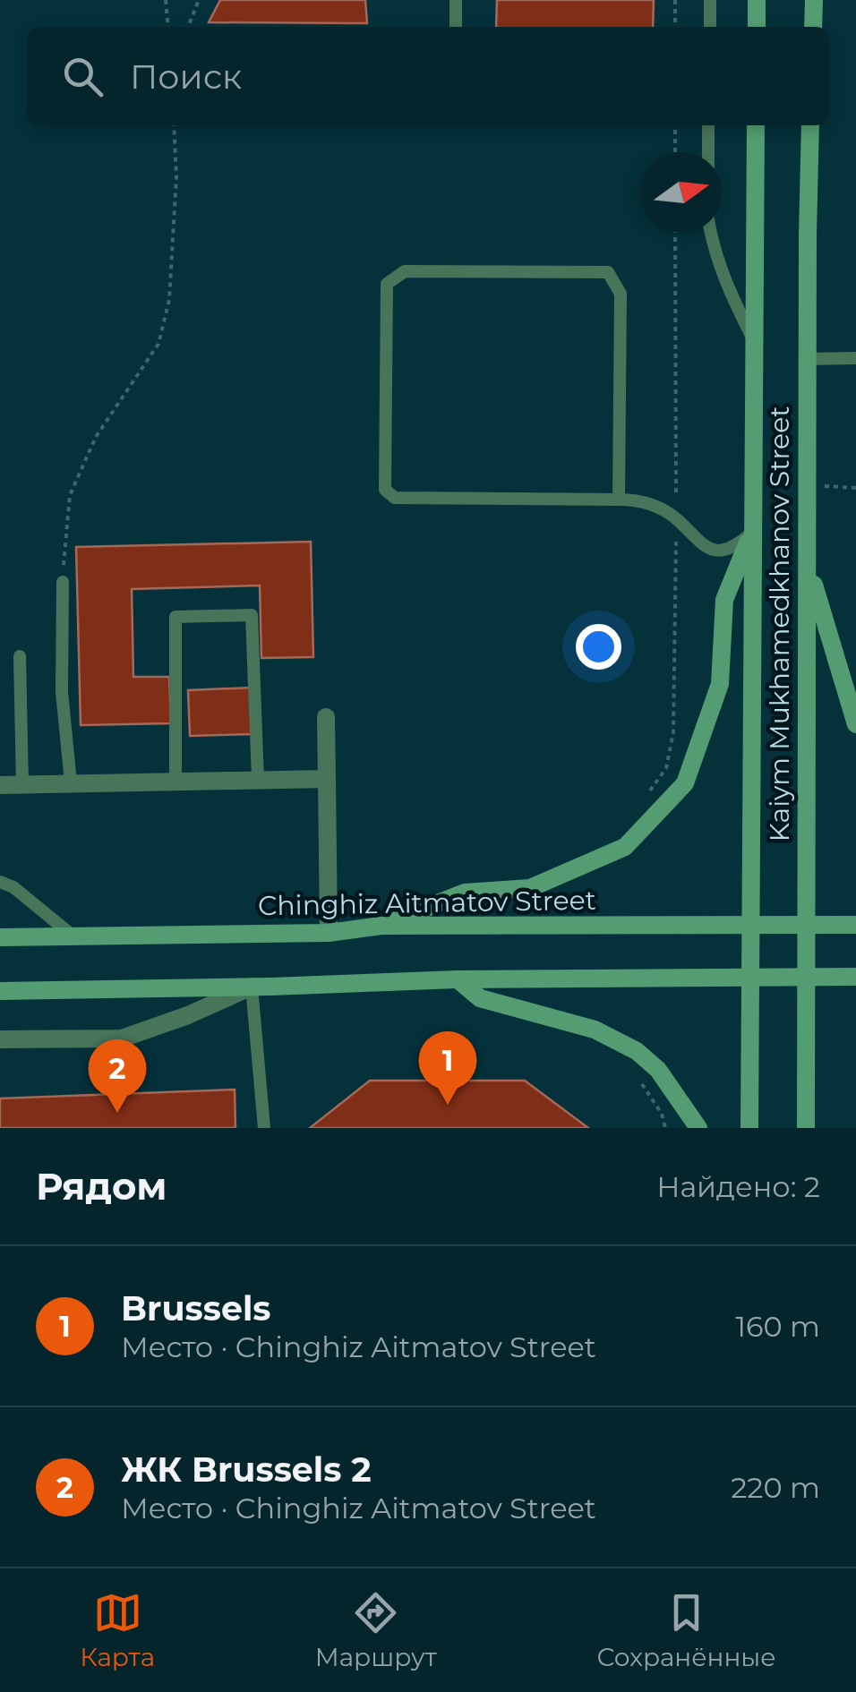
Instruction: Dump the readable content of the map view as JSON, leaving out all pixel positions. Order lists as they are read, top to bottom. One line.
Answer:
{"streets":{"main road":["Kaiym Mukhamedkhanov Street","Chinghiz Aitmatov Street"]},"crossings":[["Kaiym Mukhamedkhanov Street","Chinghiz Aitmatov Street"]],"north":"right","page":{"search":"Поиск","pins":["1","2"],"heading":["Рядом","Найдено: 2"],"list":[{"mark":"1","name":"Brussels","note":"Место · Chinghiz Aitmatov Street","value":"160 m"},{"mark":"2","name":"ЖК Brussels 2","note":"Место · Chinghiz Aitmatov Street","value":"220 m"}],"nav":["Карта","Маршрут","Сохранённые"]}}
